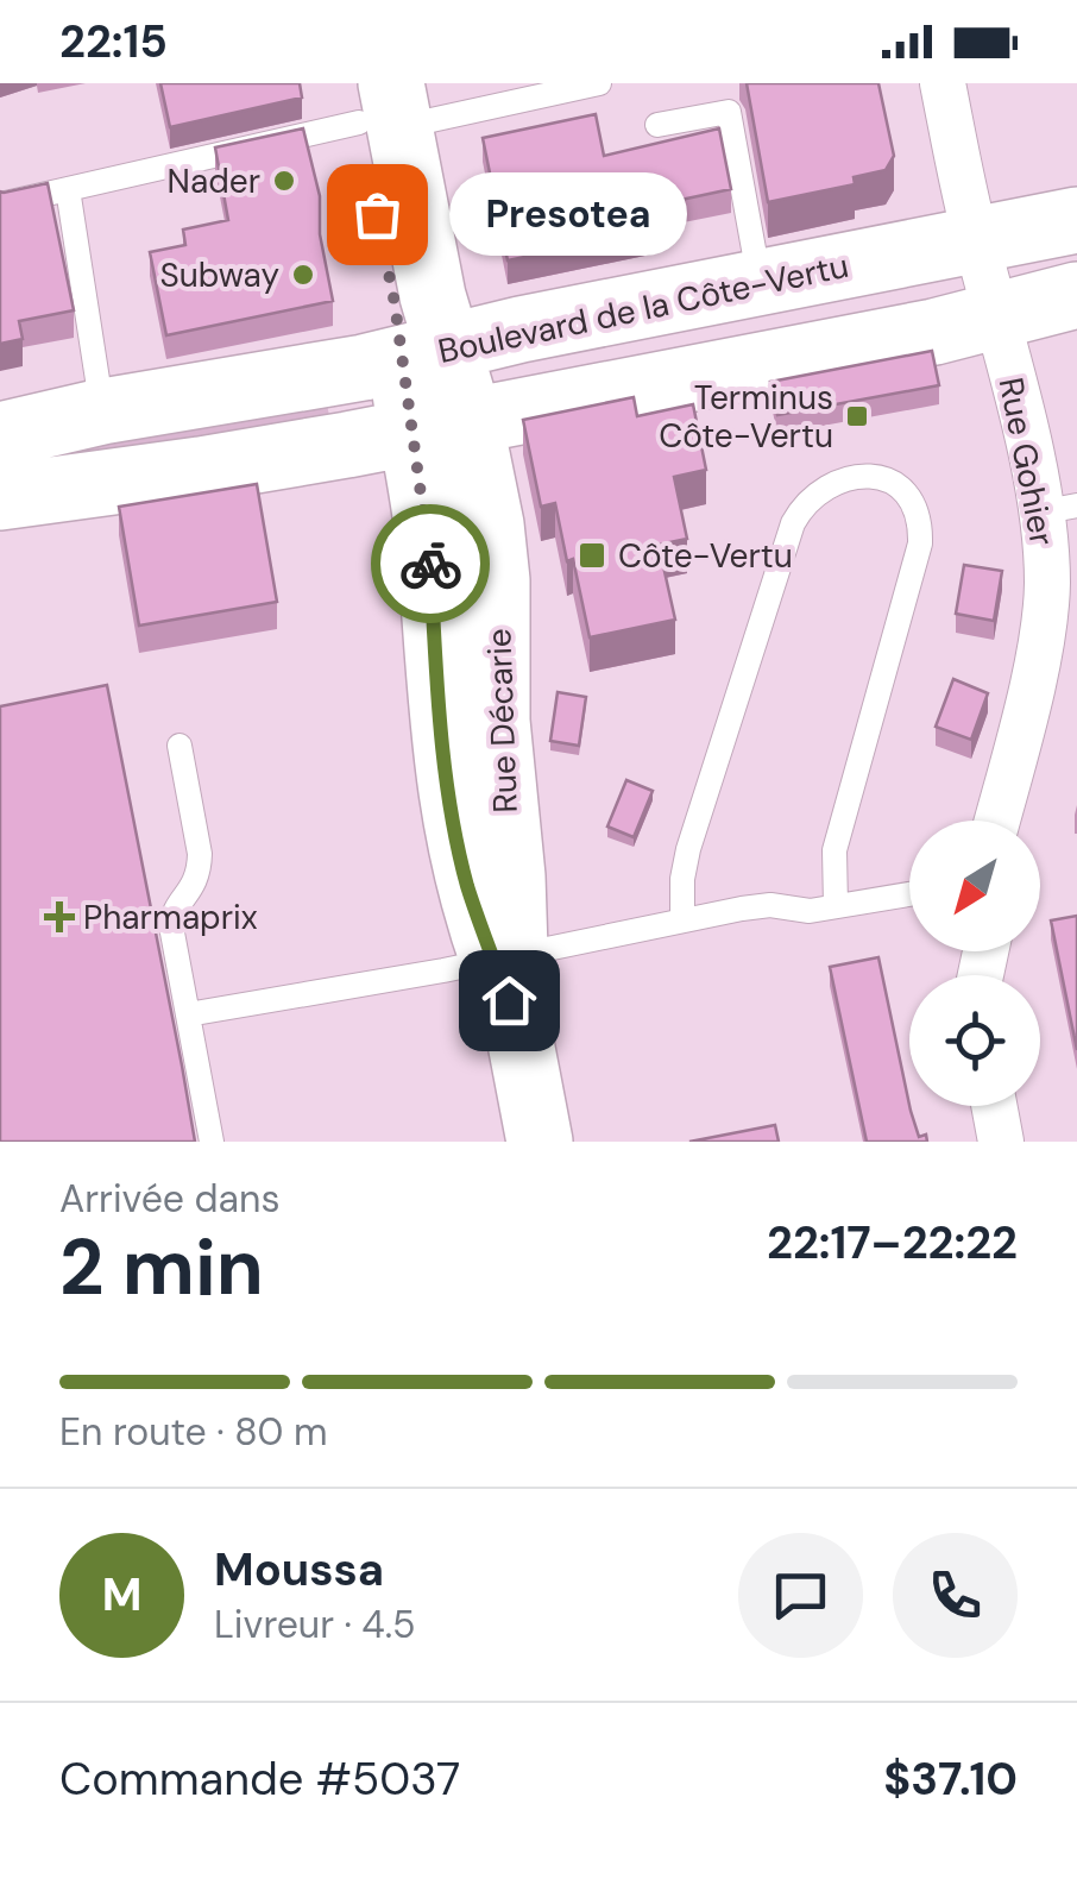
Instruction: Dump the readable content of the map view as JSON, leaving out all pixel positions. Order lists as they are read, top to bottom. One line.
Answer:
{"streets":{"main road":["Boulevard de la Côte-Vertu","Rue Décarie"],"street":["Rue Gohier"]},"crossings":[["Boulevard de la Côte-Vertu","Rue Gohier"],["Boulevard de la Côte-Vertu","Rue Décarie"]],"places":{"other":["Nader","Presotea","Subway"],"transit":["Terminus Côte-Vertu","Côte-Vertu"],"health":["Pharmaprix"]},"north":"bottom left","page":{"status":"22:15","bubble":"Presotea","heading":["2 min","Arrivée dans","22:17–22:22"],"panel":["Moussa","Livreur · 4.5","Commande #5037","$37.10"],"bar":"En route · 80 m","round":"M"}}
